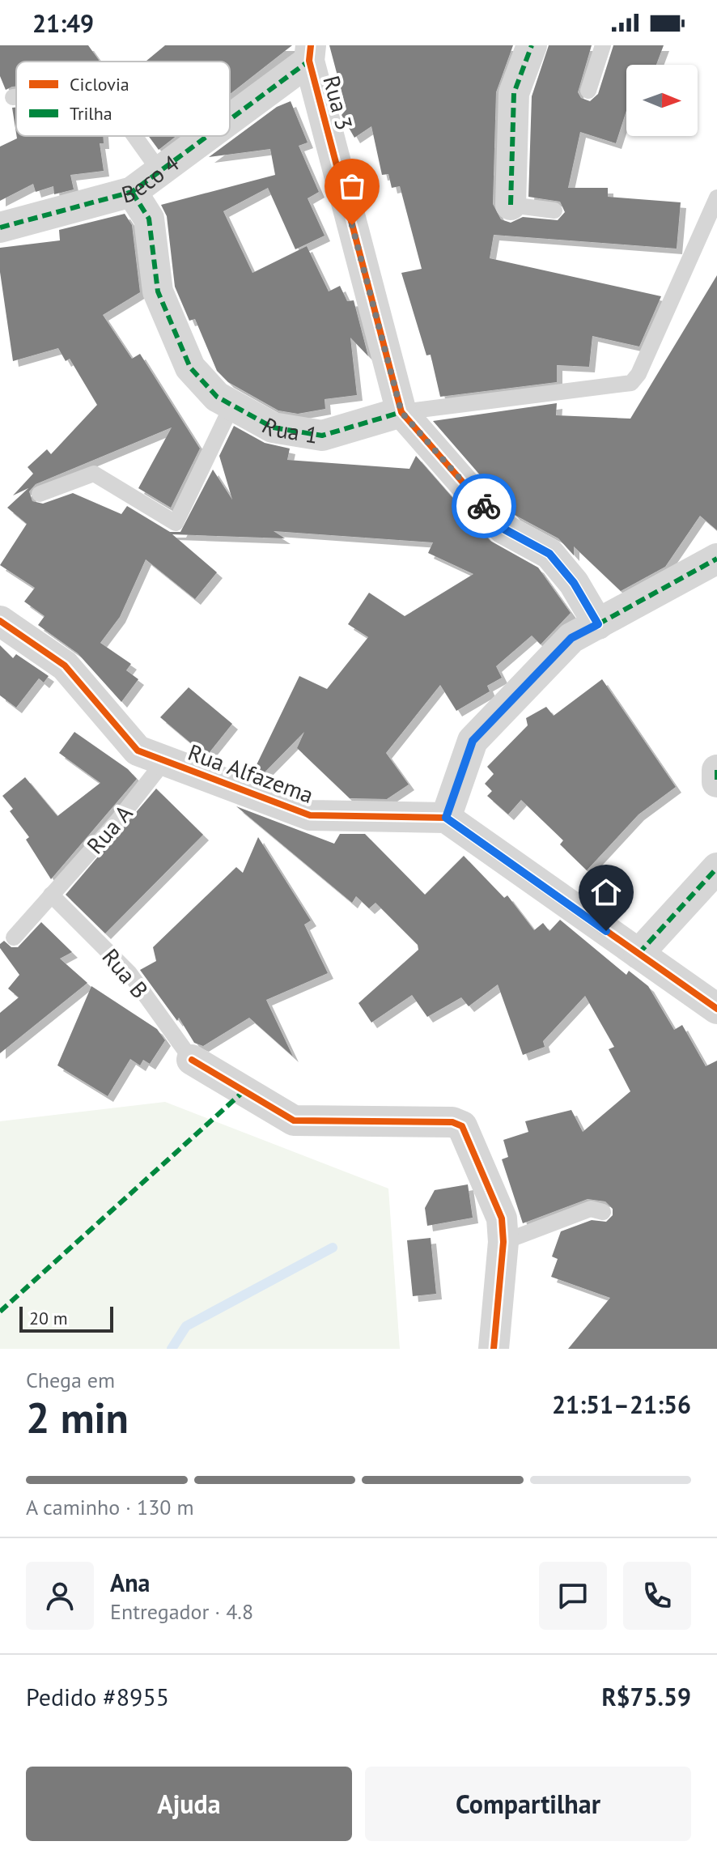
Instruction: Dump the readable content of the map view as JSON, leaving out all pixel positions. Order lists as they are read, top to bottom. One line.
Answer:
{"streets":{"street":["Rua 3","Beco 4","Rua 1","Rua Alfazema"],"lane":["Rua A","Rua B"]},"crossings":[["Rua 3","Beco 4"],["Rua 3","Rua 1"],["Beco 4","Rua 1"],["Rua Alfazema","Rua A"],["Rua A","Rua B"]],"legend":["Ciclovia","Trilha"],"scale_bar":"20 m","north":"right","page":{"status":"21:49","scale":"20 m","heading":["2 min","Chega em","21:51–21:56"],"panel":["Ana","Entregador · 4.8","Pedido #8955","R$75.59"],"bar":"A caminho · 130 m","buttons":["Ajuda","Compartilhar"]}}
